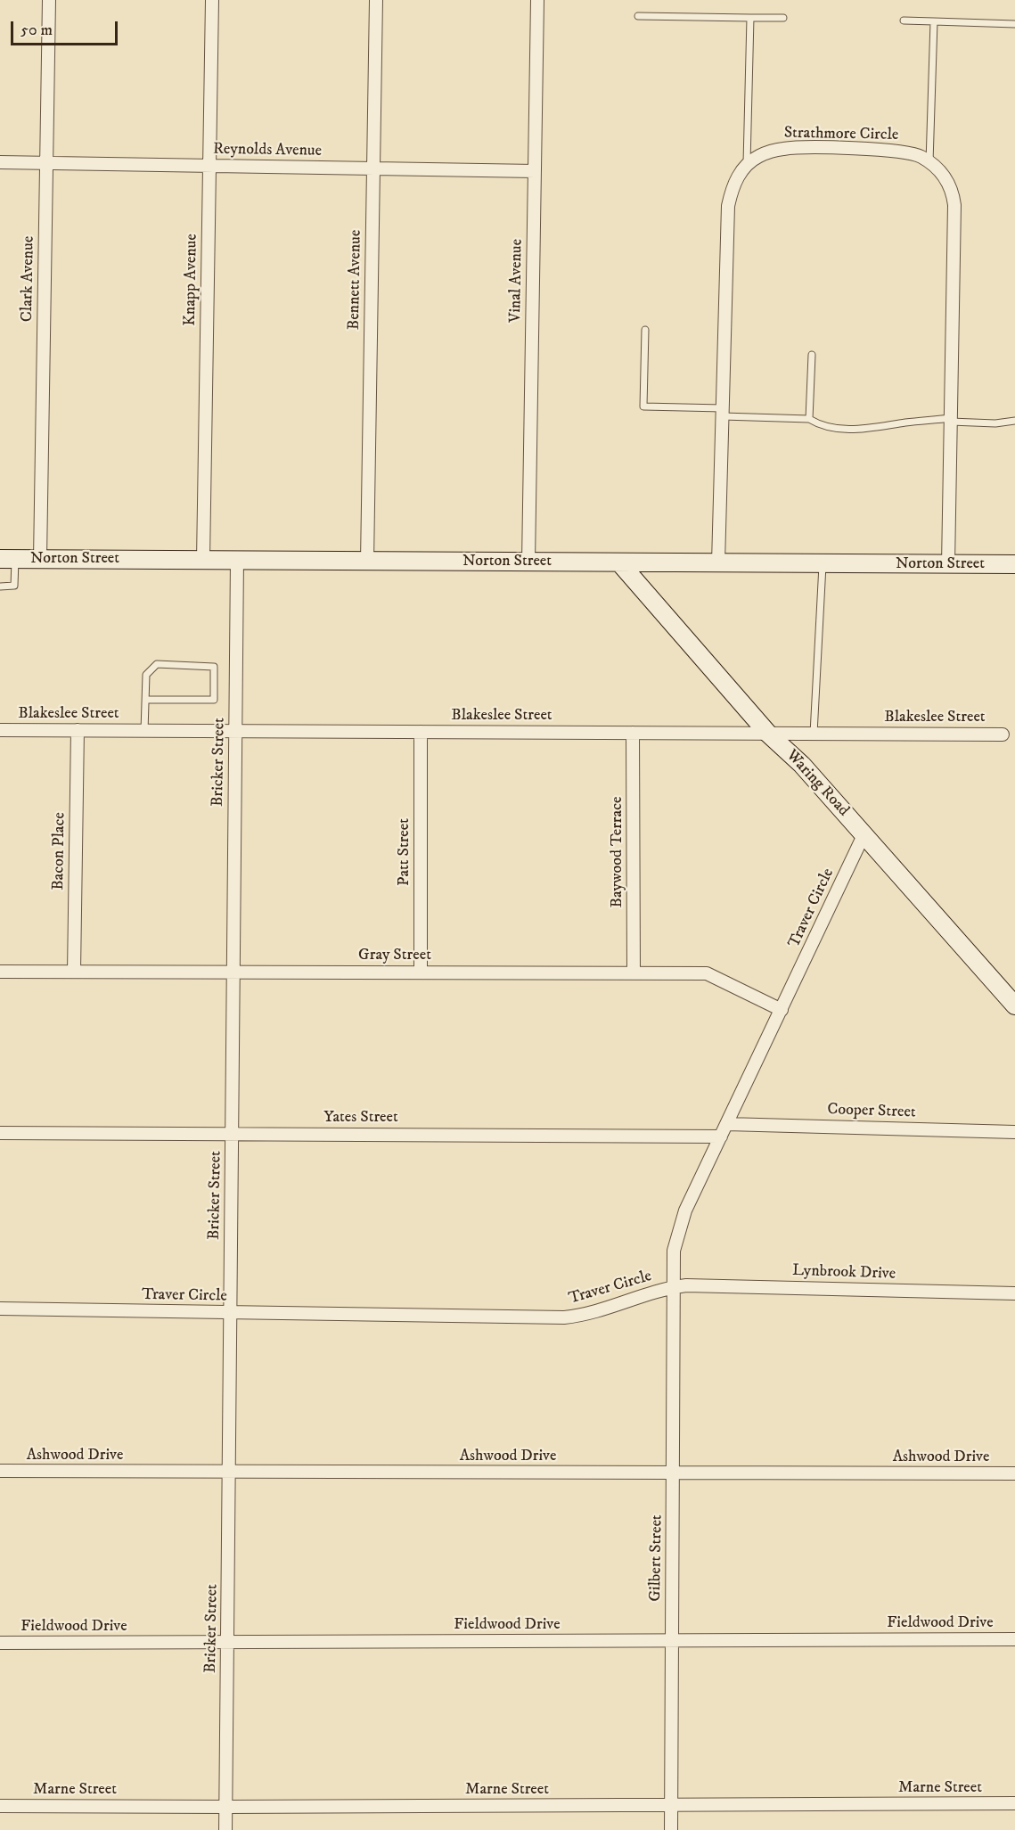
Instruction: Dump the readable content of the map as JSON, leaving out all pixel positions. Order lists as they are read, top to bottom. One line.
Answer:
{"streets":{"main road":["Norton Street","Waring Road"],"street":["Strathmore Circle","Reynolds Avenue","Clark Avenue","Knapp Avenue","Bennett Avenue","Vinal Avenue","Blakeslee Street","Bricker Street","Bacon Place","Patt Street","Baywood Terrace","Traver Circle","Gray Street","Cooper Street","Yates Street","Lynbrook Drive","Ashwood Drive","Gilbert Street","Fieldwood Drive","Marne Street"]},"crossings":[["Strathmore Circle","Norton Street"],["Reynolds Avenue","Clark Avenue"],["Reynolds Avenue","Knapp Avenue"],["Reynolds Avenue","Bennett Avenue"],["Reynolds Avenue","Vinal Avenue"],["Clark Avenue","Norton Street"],["Knapp Avenue","Norton Street"],["Bennett Avenue","Norton Street"],["Vinal Avenue","Norton Street"],["Norton Street","Bricker Street"],["Norton Street","Waring Road"],["Blakeslee Street","Bricker Street"],["Blakeslee Street","Waring Road"],["Blakeslee Street","Bacon Place"],["Blakeslee Street","Patt Street"],["Blakeslee Street","Baywood Terrace"],["Bricker Street","Traver Circle"],["Bricker Street","Gray Street"],["Bricker Street","Yates Street"],["Bricker Street","Ashwood Drive"],["Bricker Street","Fieldwood Drive"],["Bricker Street","Marne Street"],["Waring Road","Traver Circle"],["Bacon Place","Gray Street"],["Patt Street","Gray Street"],["Baywood Terrace","Gray Street"],["Traver Circle","Gray Street"],["Traver Circle","Cooper Street"],["Traver Circle","Yates Street"],["Traver Circle","Lynbrook Drive"],["Traver Circle","Gilbert Street"],["Lynbrook Drive","Gilbert Street"],["Ashwood Drive","Gilbert Street"],["Gilbert Street","Fieldwood Drive"],["Gilbert Street","Marne Street"]],"scale_bar":"50 m"}
